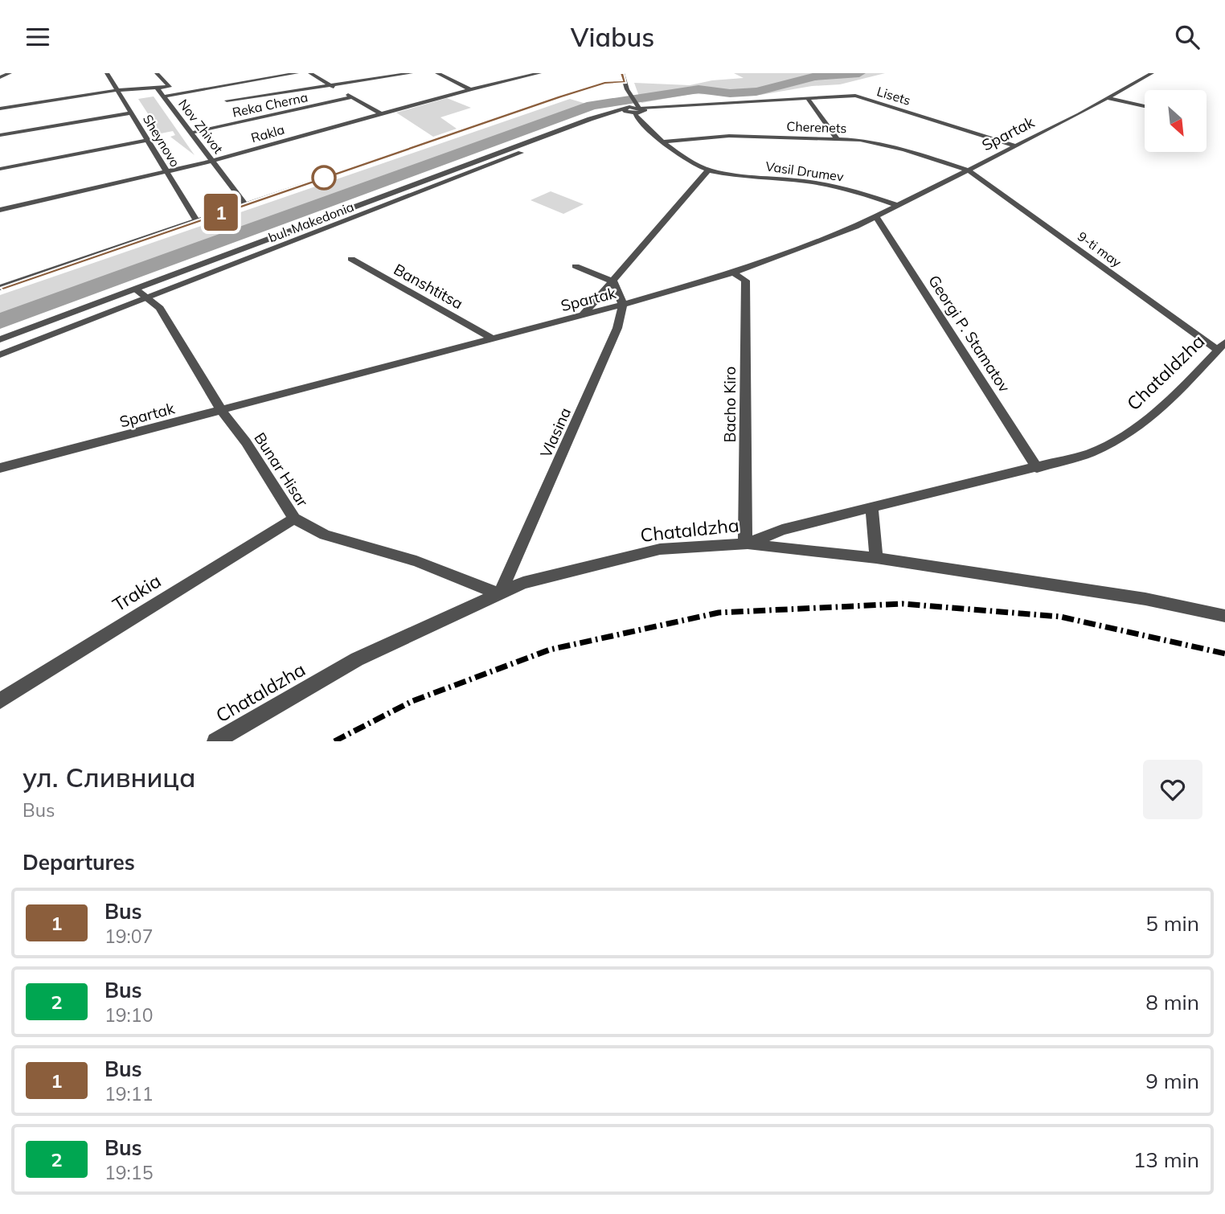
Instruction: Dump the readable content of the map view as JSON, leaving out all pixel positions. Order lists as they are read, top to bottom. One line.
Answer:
{"streets":{"street":["Lisets","Reka Cherna","Nov Zhivot","Cherenets","Rakla","Spartak","Sheynovo","Vasil Drumev","bul. Makedonia","9-ti may","Banshtitsa","Georgi P. Stamatov","Chataldzha","Bacho Kiro","Vlasina","Bunar Hisar","Trakia"]},"crossings":[["Lisets","Spartak"],["Lisets","bul. Makedonia"],["Reka Cherna","Nov Zhivot"],["Nov Zhivot","Rakla"],["Cherenets","Spartak"],["Cherenets","9-ti may"],["Rakla","Sheynovo"],["Spartak","Vasil Drumev"],["Spartak","9-ti may"],["Spartak","Banshtitsa"],["Spartak","Georgi P. Stamatov"],["Spartak","Bacho Kiro"],["Spartak","Vlasina"],["Spartak","Bunar Hisar"],["bul. Makedonia","Bunar Hisar"],["9-ti may","Chataldzha"],["Georgi P. Stamatov","Chataldzha"],["Chataldzha","Bacho Kiro"],["Chataldzha","Vlasina"],["Chataldzha","Bunar Hisar"],["Vlasina","Bunar Hisar"],["Bunar Hisar","Trakia"]],"lines":["bus line 1"],"north":"bottom right","page":{"header":"Viabus","on_map":"1","heading":[["ул. Сливница","Bus"],"Departures"],"list":[{"mark":"1","name":"Bus","note":"19:07","value":"5 min"},{"mark":"2","name":"Bus","note":"19:10","value":"8 min"},{"mark":"1","name":"Bus","note":"19:11","value":"9 min"},{"mark":"2","name":"Bus","note":"19:15","value":"13 min"}]}}
